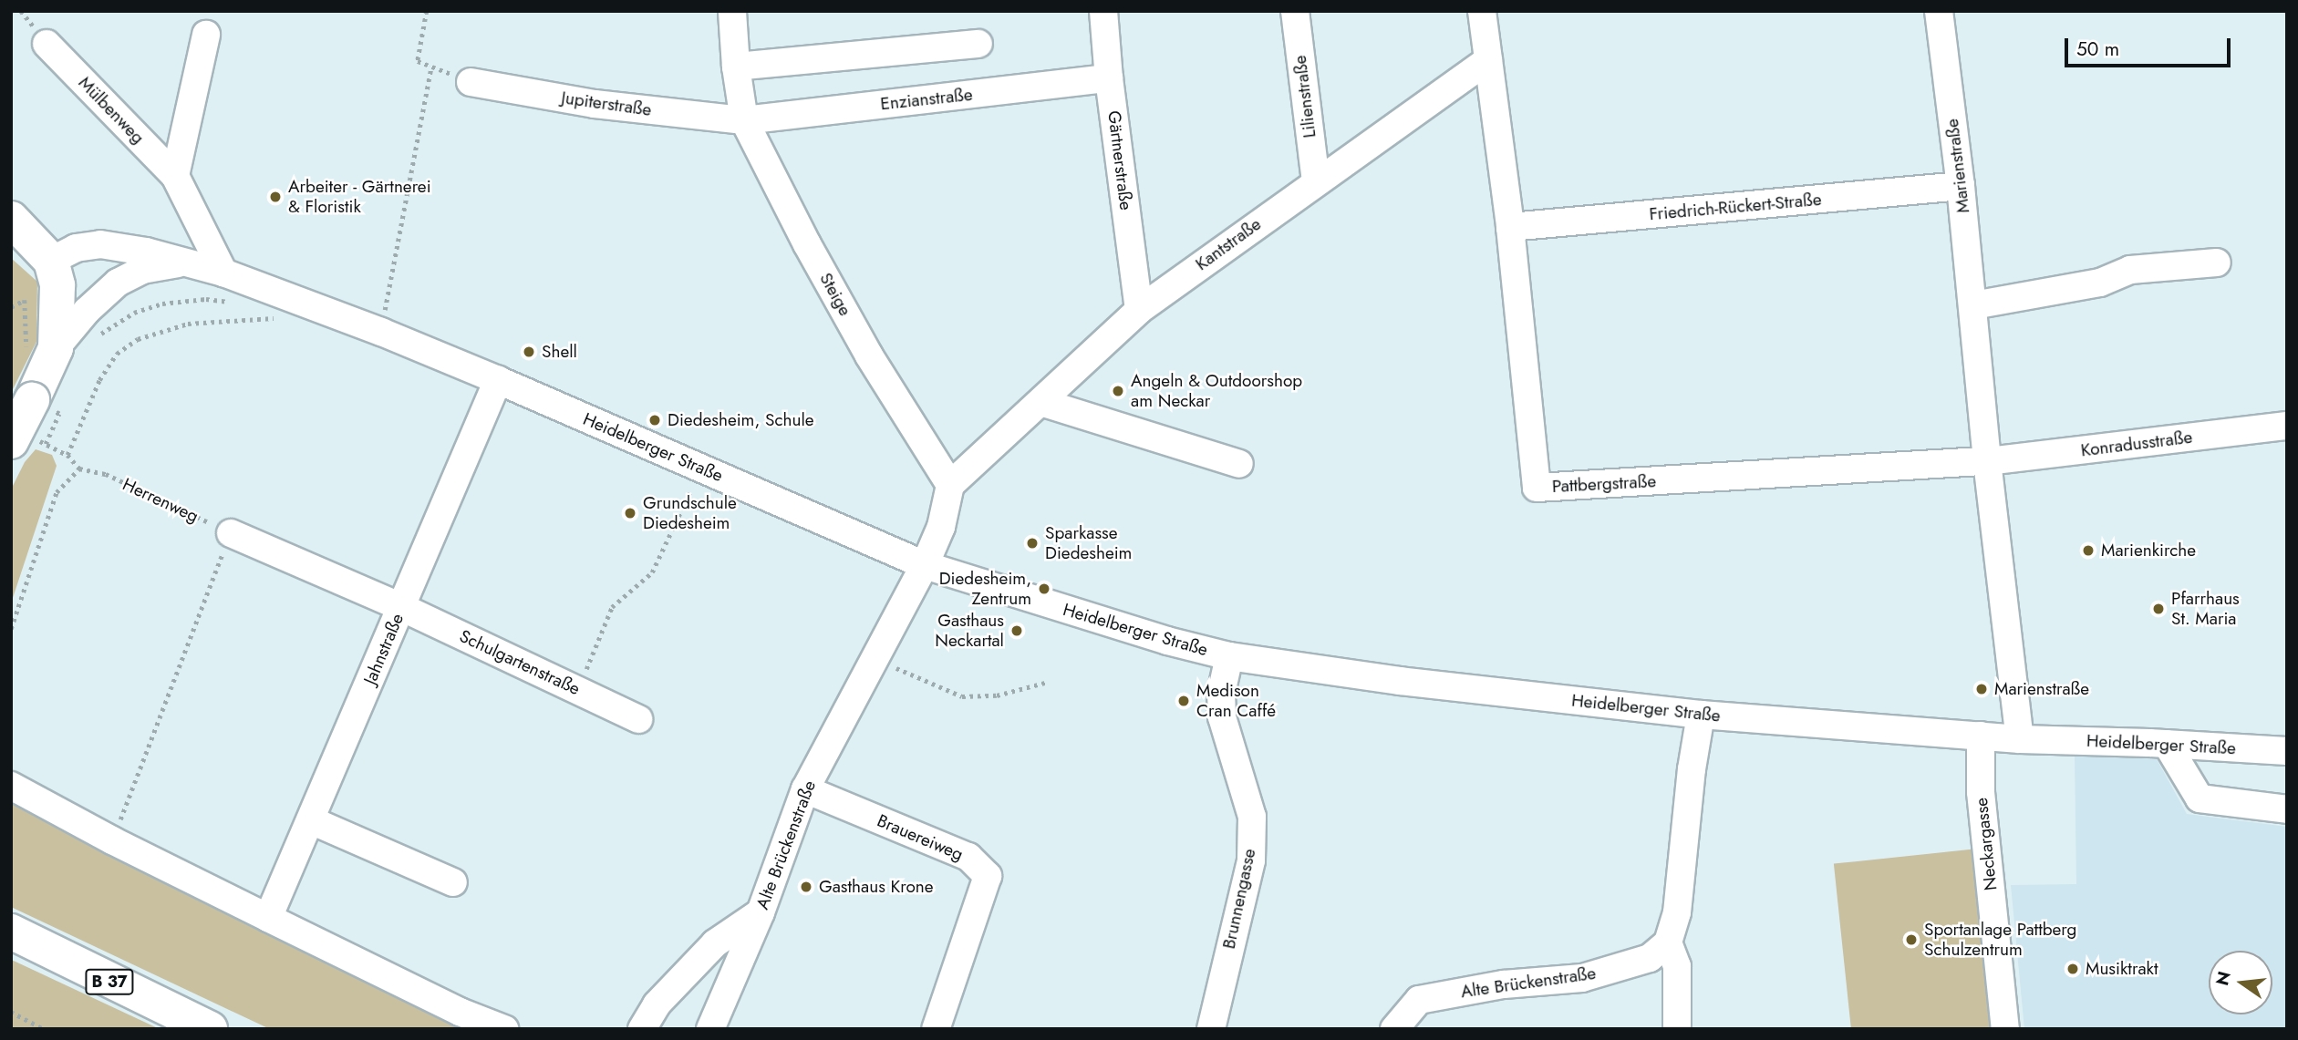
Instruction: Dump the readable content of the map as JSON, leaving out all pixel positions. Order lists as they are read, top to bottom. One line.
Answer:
{"streets":{"main road":["B 37"],"street":["Lilienstraße","Enzianstraße","Jupiterstraße","Mülbenweg","Gärtnerstraße","Marienstraße","Friedrich-Rückert-Straße","Kantstraße","Steige","Konradusstraße","Heidelberger Straße","Pattbergstraße","Jahnstraße","Schulgartenstraße","Brauereiweg","Neckargasse","Alte Brückenstraße","Brunnengasse"],"path":["Herrenweg"]},"crossings":[["Lilienstraße","Kantstraße"],["Enzianstraße","Jupiterstraße"],["Enzianstraße","Gärtnerstraße"],["Enzianstraße","Steige"],["Jupiterstraße","Steige"],["Mülbenweg","Heidelberger Straße"],["Gärtnerstraße","Kantstraße"],["Marienstraße","Friedrich-Rückert-Straße"],["Marienstraße","Konradusstraße"],["Marienstraße","Heidelberger Straße"],["Marienstraße","Pattbergstraße"],["Friedrich-Rückert-Straße","Pattbergstraße"],["Kantstraße","Steige"],["Kantstraße","Pattbergstraße"],["Konradusstraße","Pattbergstraße"],["Heidelberger Straße","Jahnstraße"],["Heidelberger Straße","Neckargasse"],["Heidelberger Straße","Alte Brückenstraße"],["Heidelberger Straße","Brunnengasse"],["Jahnstraße","Schulgartenstraße"],["Brauereiweg","Alte Brückenstraße"]],"places":["Arbeiter - Gärtnerei & Floristik","Shell","Angeln & Outdoorshop am Neckar","Diedesheim, Schule","Grundschule Diedesheim","Sparkasse Diedesheim","Marienkirche","Diedesheim, Zentrum","Pfarrhaus St. Maria","Gasthaus Neckartal","Marienstraße","Medison Cran Caffé","Gasthaus Krone","Sportanlage Pattberg Schulzentrum","Musiktrakt"],"scale_bar":"50 m","north":"left"}
